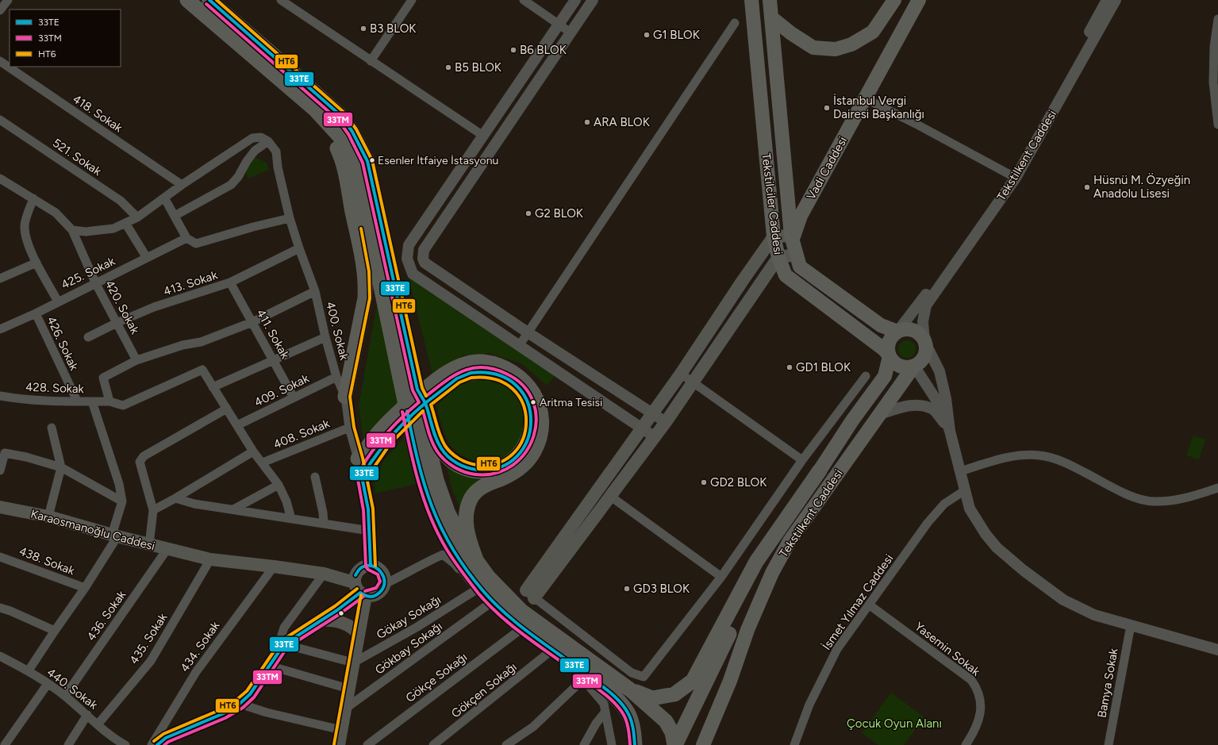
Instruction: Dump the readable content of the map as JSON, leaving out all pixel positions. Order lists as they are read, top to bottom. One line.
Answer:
{"streets":{"main road":["Tekstilkent Caddesi","Vadi Caddesi","Tekstilciler Caddesi","Karaosmanoğlu Caddesi"],"street":["418. Sokak","521. Sokak","425. Sokak","413. Sokak","420. Sokak","400. Sokak","411. Sokak","426. Sokak","428. Sokak","409. Sokak","408. Sokak","438. Sokak","İsmet Yılmaz Caddesi","436. Sokak","Gökay Sokağı","435. Sokak","434. Sokak","Gökbay Sokağı","Yasemin Sokak","Gökçe Sokağı","Bamya Sokak","440. Sokak","Gökçen Sokağı"]},"crossings":[["Tekstilkent Caddesi","Tekstilciler Caddesi"],["Vadi Caddesi","Tekstilciler Caddesi"],["425. Sokak","420. Sokak"],["425. Sokak","426. Sokak"],["413. Sokak","420. Sokak"],["413. Sokak","400. Sokak"],["413. Sokak","411. Sokak"],["400. Sokak","409. Sokak"],["400. Sokak","408. Sokak"],["400. Sokak","Karaosmanoğlu Caddesi"],["411. Sokak","409. Sokak"],["426. Sokak","428. Sokak"],["Karaosmanoğlu Caddesi","436. Sokak"],["Karaosmanoğlu Caddesi","435. Sokak"],["Karaosmanoğlu Caddesi","434. Sokak"],["İsmet Yılmaz Caddesi","Yasemin Sokak"],["436. Sokak","440. Sokak"],["435. Sokak","440. Sokak"]],"parks":["Çocuk Oyun Alanı"],"places":["B3 BLOK","G1 BLOK","B6 BLOK","B5 BLOK","İstanbul Vergi Dairesi Başkanlığı","ARA BLOK","Esenler İtfaiye İstasyonu","Hüsnü M. Özyeğin Anadolu Lisesi","G2 BLOK","GD1 BLOK","Aritma Tesisi","GD2 BLOK","GD3 BLOK"],"lines":["transit line 33TE","transit line HT6","transit line 33TM"],"legend":["33TE","33TM","HT6"]}
